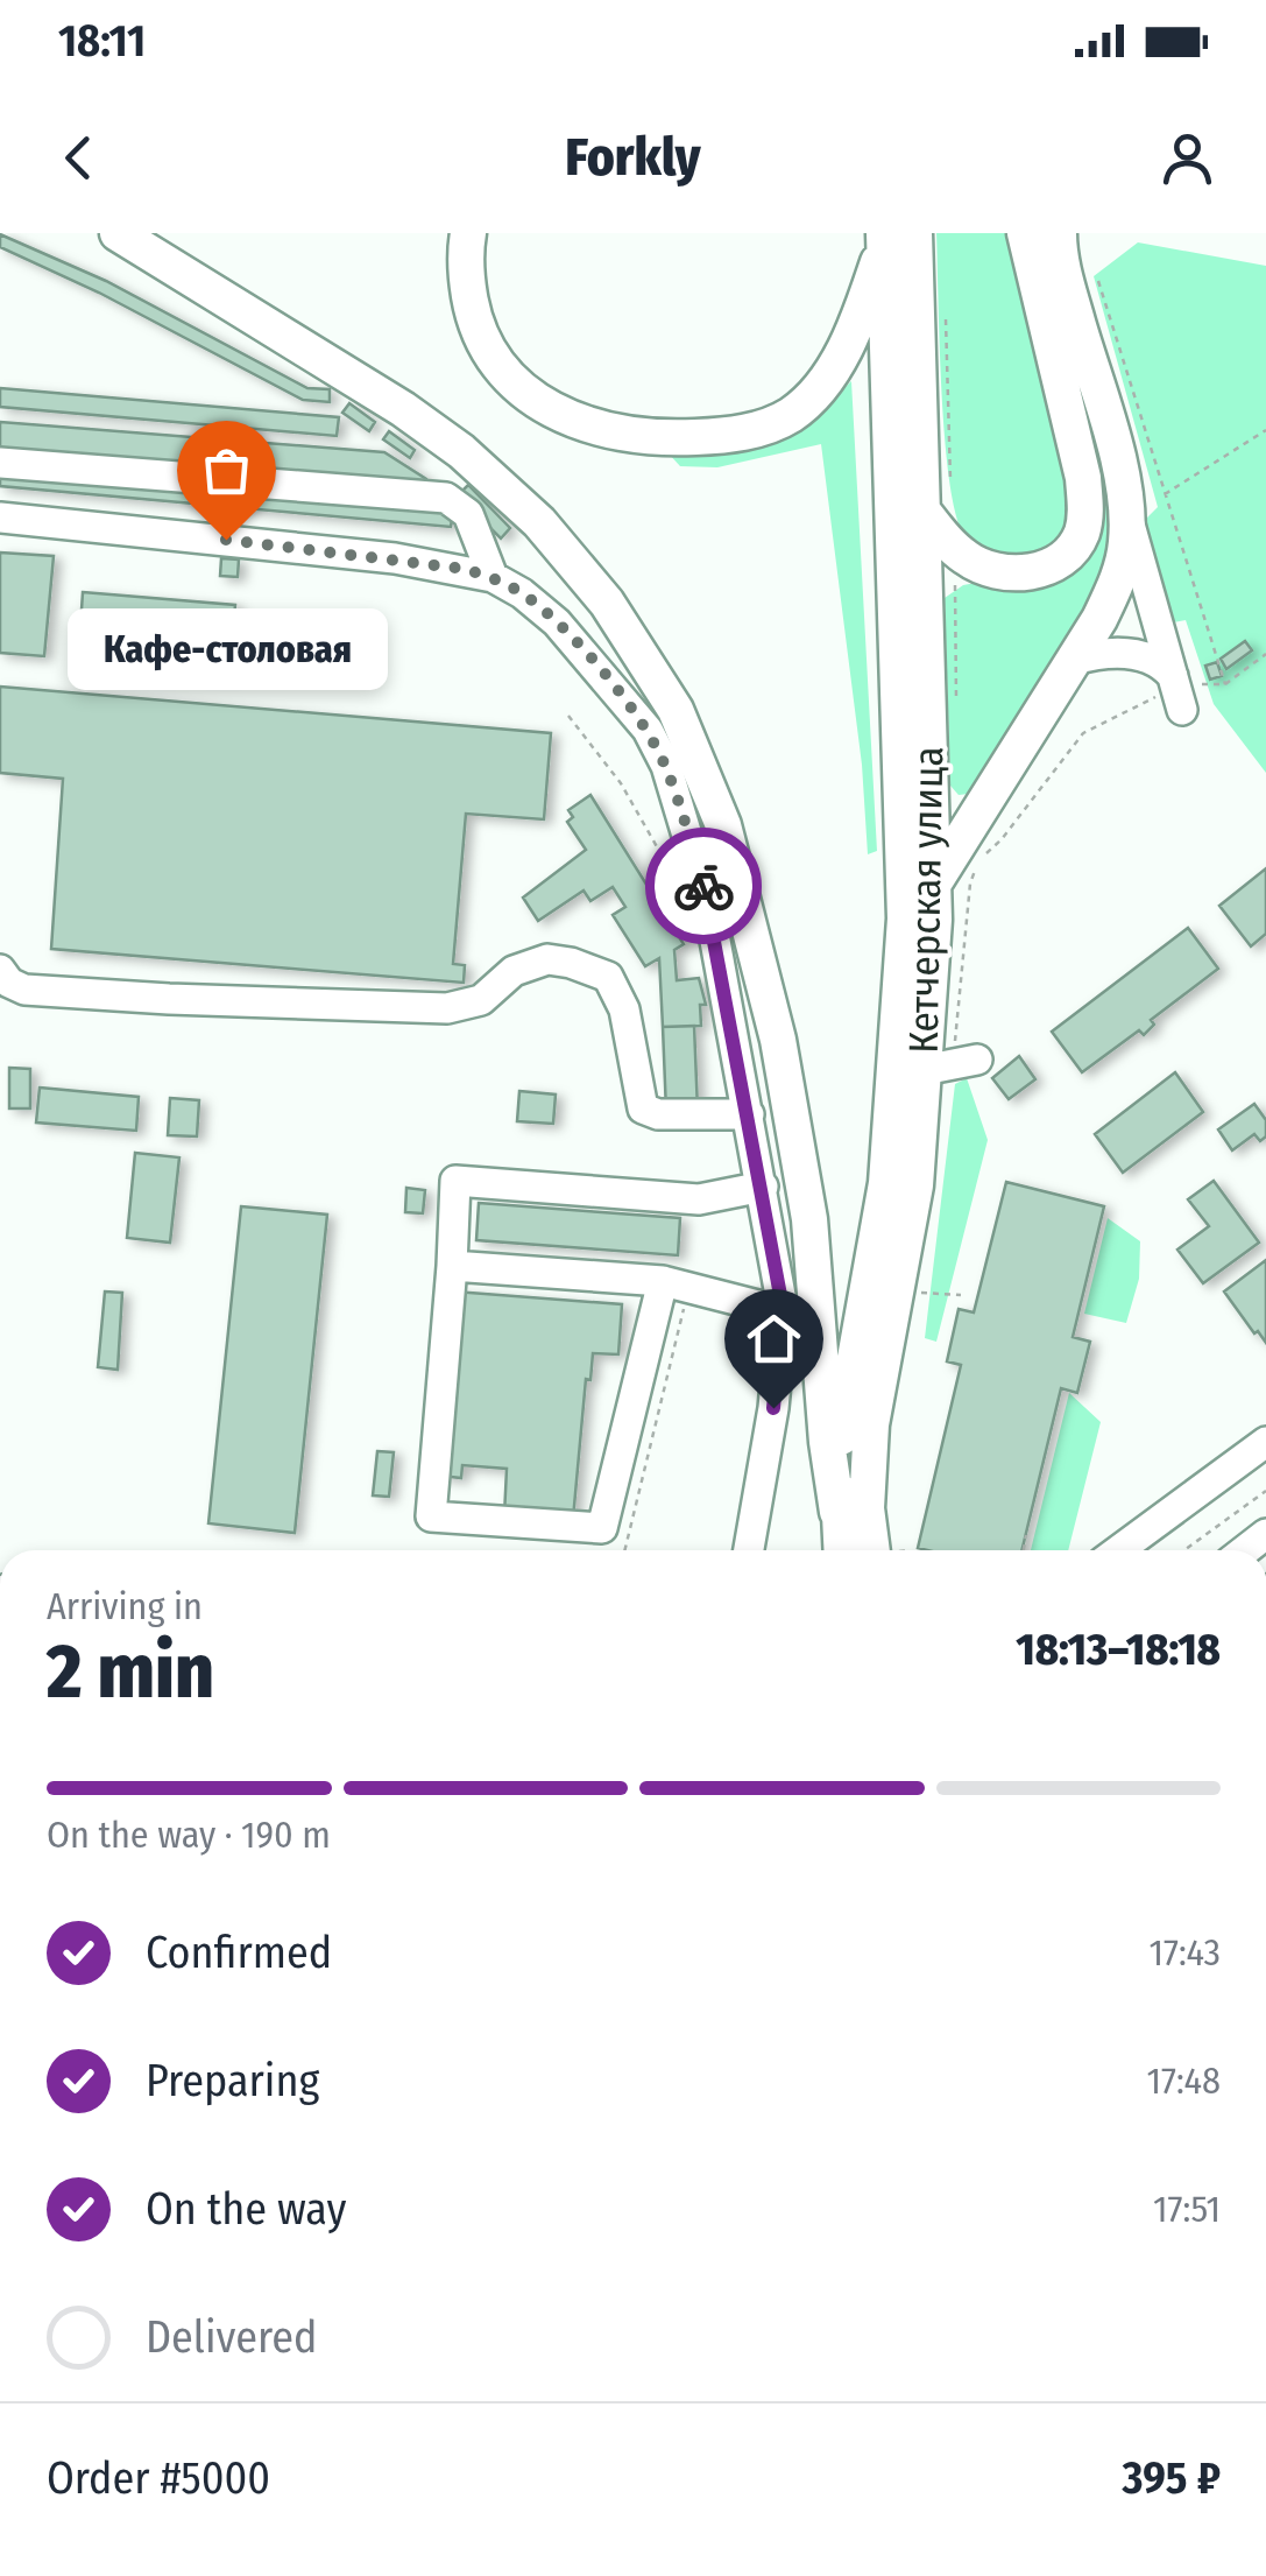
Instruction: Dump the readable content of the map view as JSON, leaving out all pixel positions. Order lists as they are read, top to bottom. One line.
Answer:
{"streets":{"main road":["Кетчерская улица"]},"places":["Кафе-столовая"],"page":{"status":"18:11","header":"Forkly","bubble":"Кафе-столовая","heading":["2 min","Arriving in","18:13–18:18"],"panel":["Order #5000","395 ₽"],"bar":"On the way · 190 m","list":[["Confirmed","17:43"],["Preparing","17:48"],["On the way","17:51"],"Delivered"]}}
